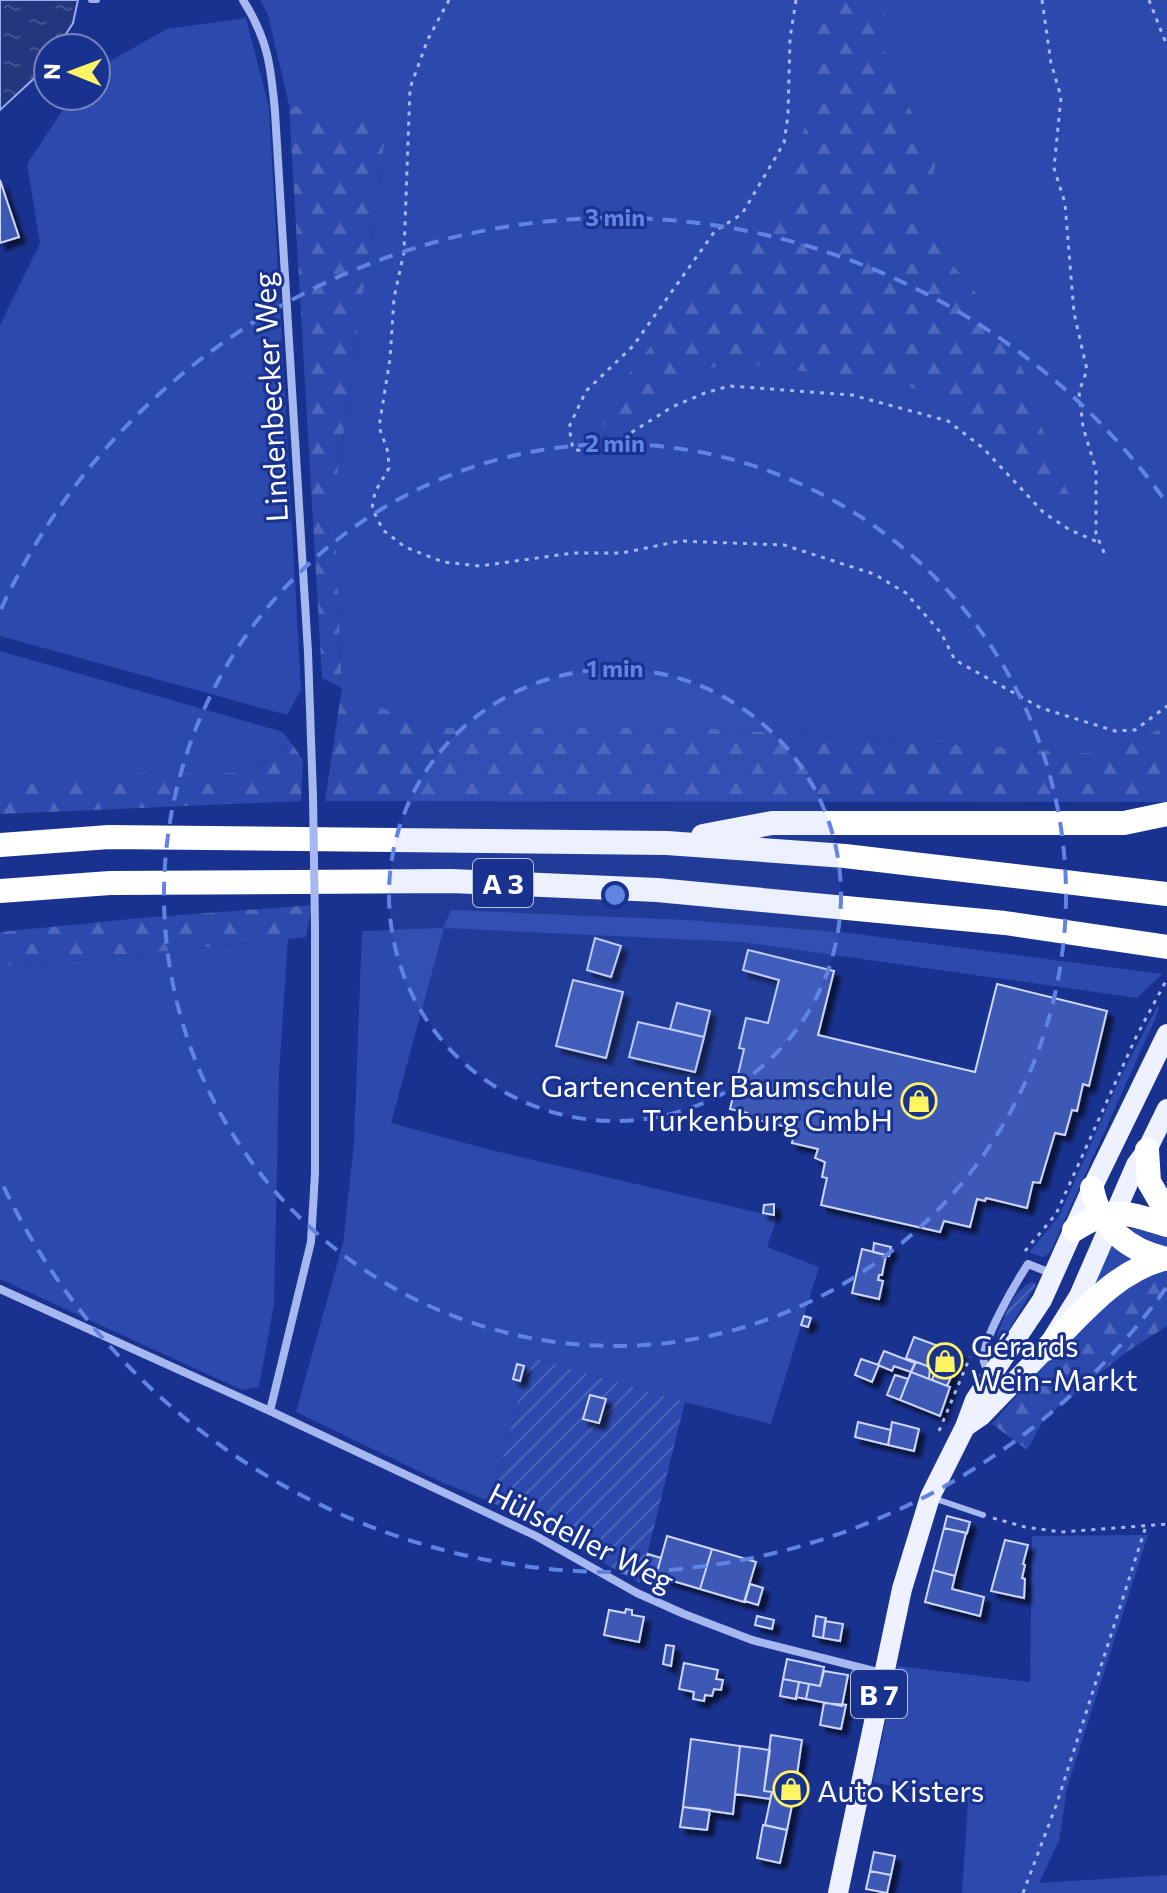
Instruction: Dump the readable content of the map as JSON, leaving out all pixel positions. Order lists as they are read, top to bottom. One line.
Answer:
{"streets":{"highway":["A 3"],"main road":["B 7"],"street":["Lindenbecker Weg","Hülsdeller Weg"]},"crossings":[["Lindenbecker Weg","Hülsdeller Weg"],["Hülsdeller Weg","B 7"]],"places":{"shop":["Gartencenter Baumschule Turkenburg GmbH","Gérards Wein-Markt","Auto Kisters"]},"north":"left","rings":["3 min","2 min","1 min"]}
